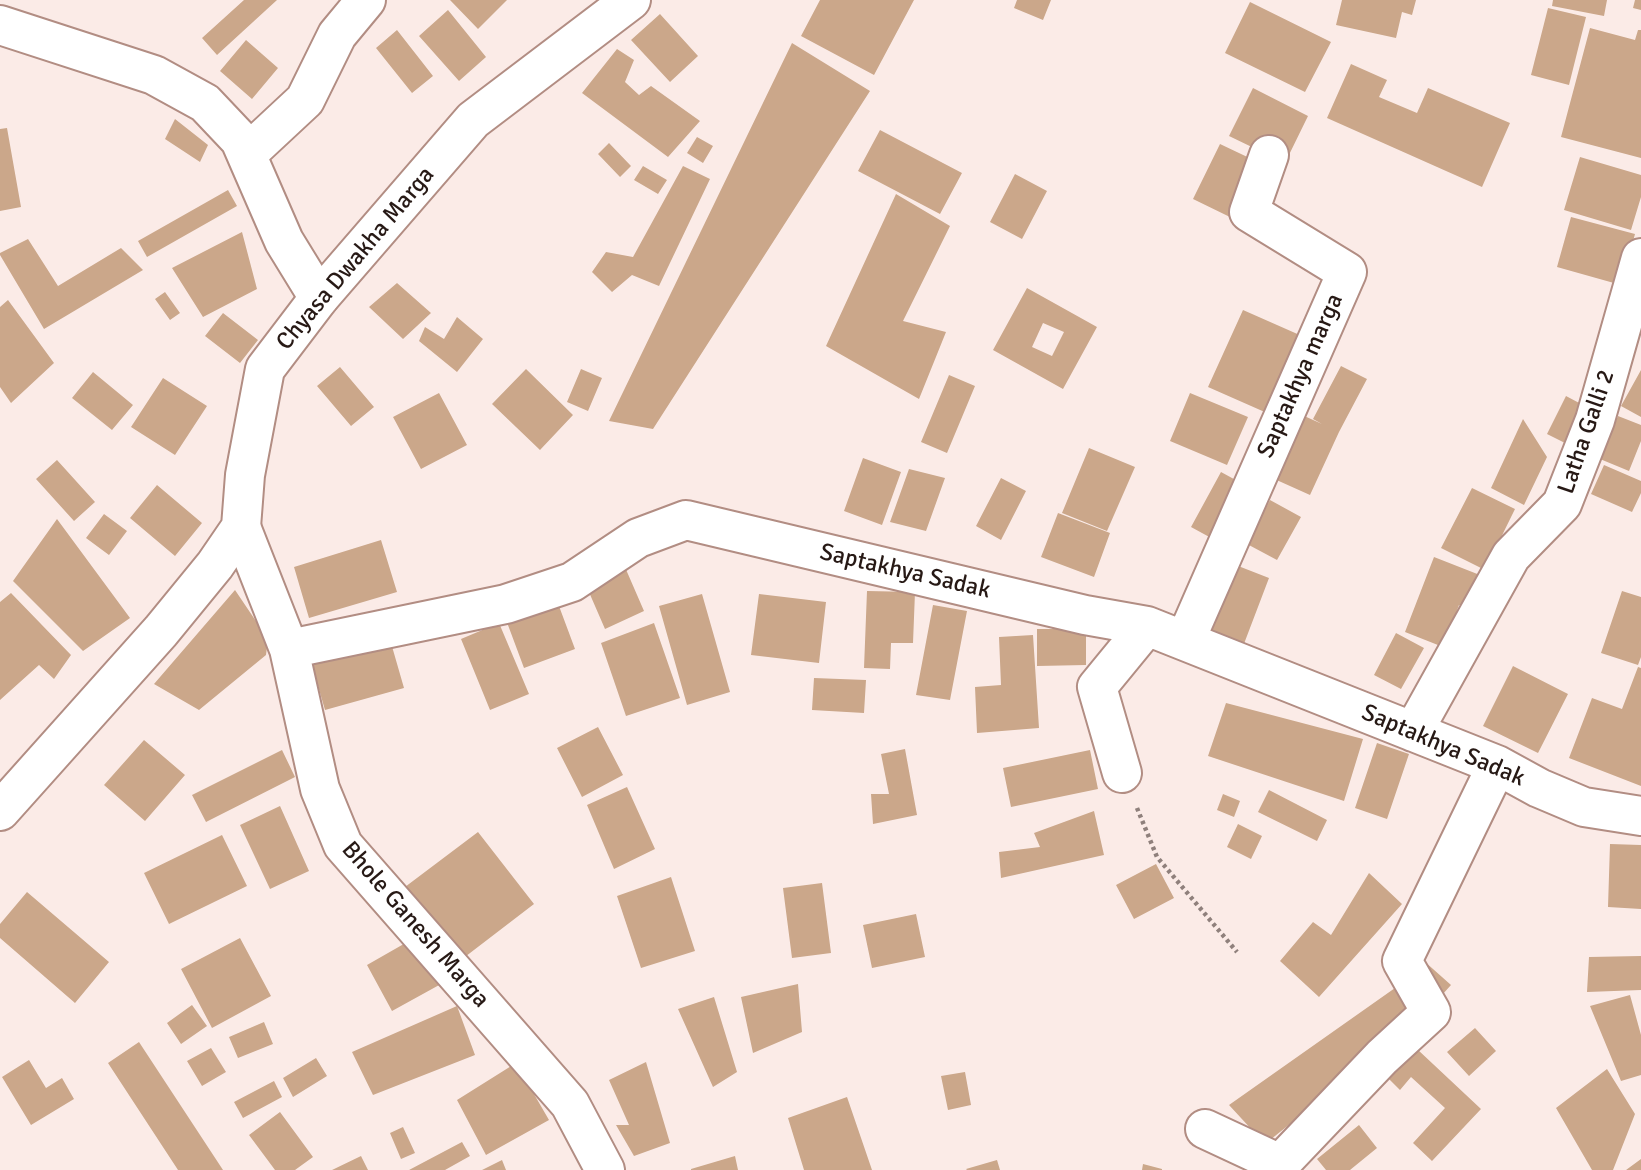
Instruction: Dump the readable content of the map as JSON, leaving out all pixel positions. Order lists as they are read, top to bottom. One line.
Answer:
{"streets":{"street":["Chyasa Dwakha Marga","Saptakhya marga","Latha Galli 2","Saptakhya Sadak","Bhole Ganesh Marga"]},"crossings":[["Saptakhya marga","Saptakhya Sadak"],["Latha Galli 2","Saptakhya Sadak"],["Saptakhya Sadak","Bhole Ganesh Marga"]]}
